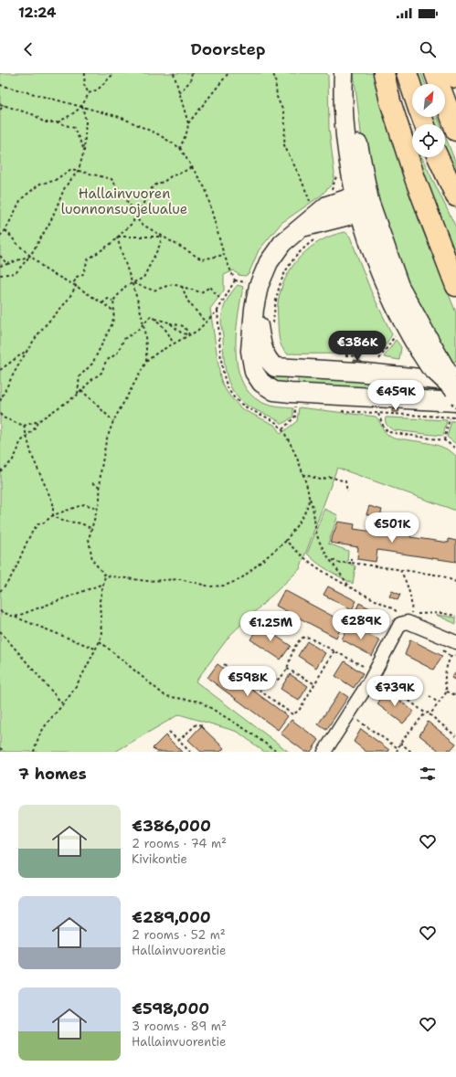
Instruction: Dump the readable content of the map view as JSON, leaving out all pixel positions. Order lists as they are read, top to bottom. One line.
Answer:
{"parks":["Hallainvuoren luonnonsuojelualue"],"north":"top right","page":{"status":"12:24","header":"Doorstep","price":["€386K","€459K","€501K","€289K","€1.25M","€598K","€739K"],"heading":"7 homes","list":[{"name":"€386,000","note":"2 rooms · 74 m² · Kivikontie"},{"name":"€289,000","note":"2 rooms · 52 m² · Hallainvuorentie"},{"name":"€598,000","note":"3 rooms · 89 m² · Hallainvuorentie"}]}}
